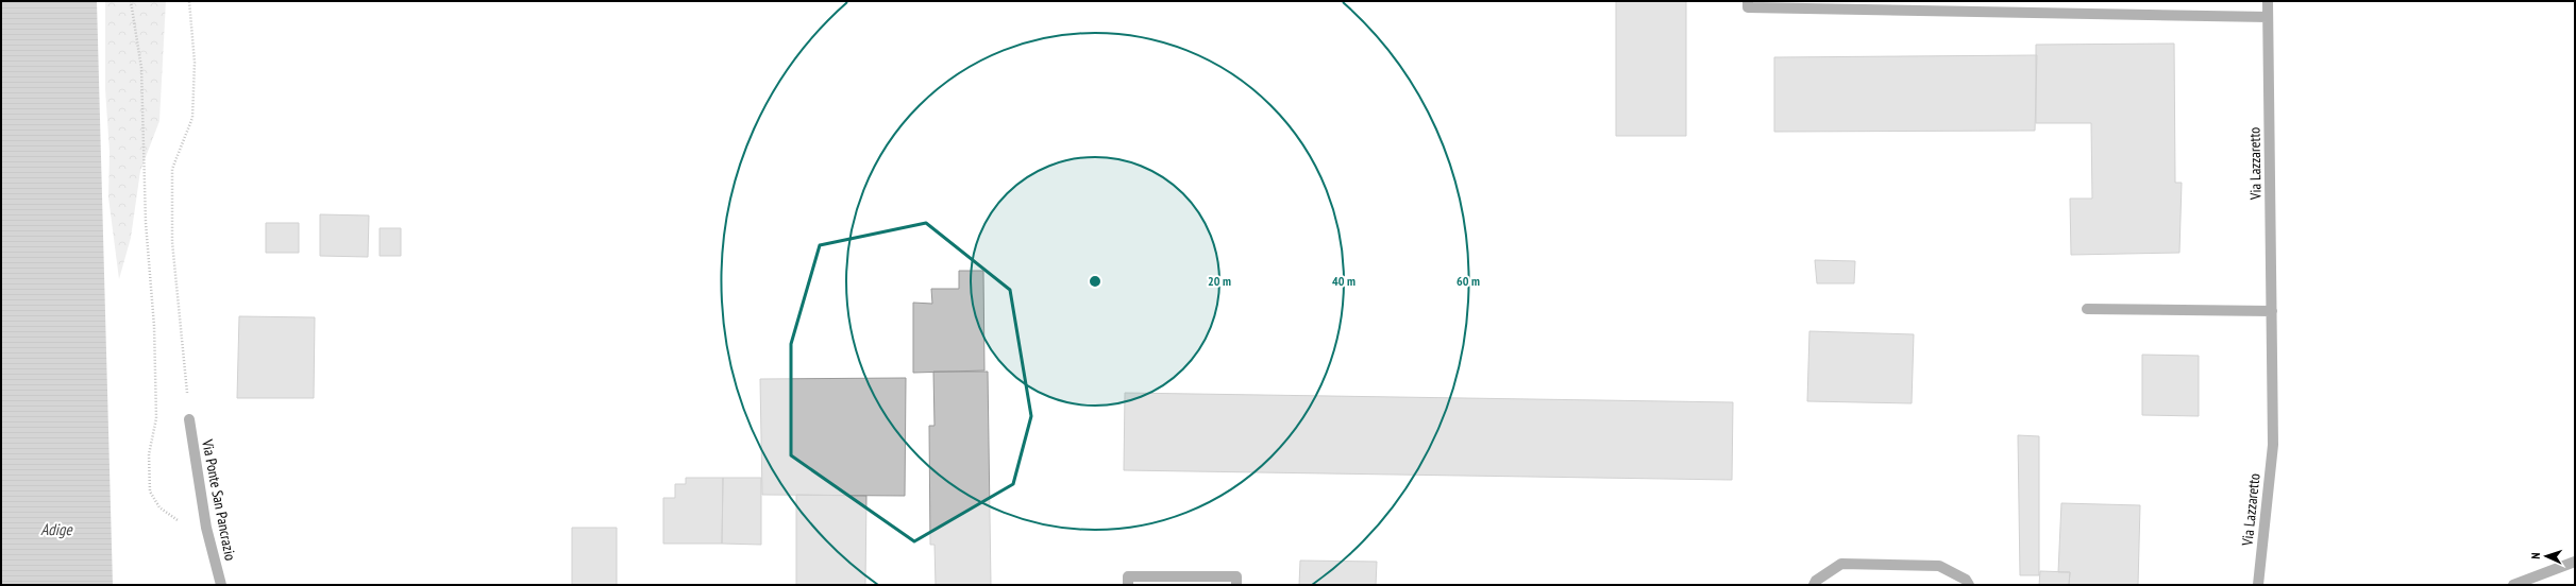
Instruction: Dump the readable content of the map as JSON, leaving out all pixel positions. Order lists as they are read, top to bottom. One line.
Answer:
{"streets":{"street":["Via Lazzaretto","Via Ponte San Pancrazio"]},"water":["Adige"],"north":"left","rings":["20 m","40 m","60 m"]}
